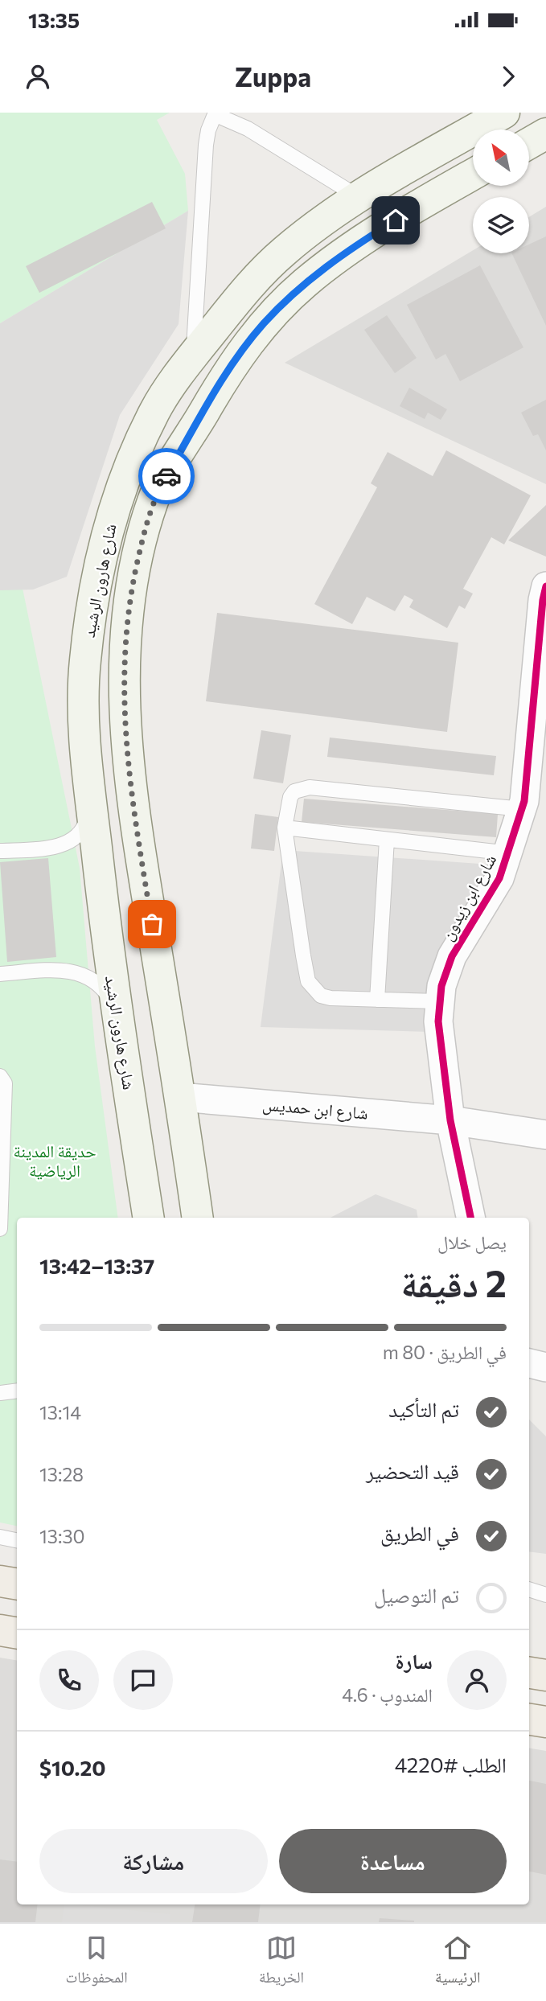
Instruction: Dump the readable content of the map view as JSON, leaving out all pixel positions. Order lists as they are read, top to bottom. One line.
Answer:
{"streets":{"main road":["شارع هارون الرشيد"],"street":["شارع ابن زيدون","شارع ابن حمديس"]},"crossings":[["شارع هارون الرشيد","شارع ابن حمديس"],["شارع ابن زيدون","شارع ابن حمديس"]],"parks":["حديقة المدينة الرياضية"],"north":"top left","page":{"status":"13:35","header":"Zuppa","heading":["2 دقيقة","يصل خلال","13:37–13:42"],"panel":["سارة","المندوب · 4.6","الطلب #4220","$10.20"],"bar":"في الطريق · 80 m","list":[["تم التأكيد","13:14"],["قيد التحضير","13:28"],["في الطريق","13:30"],"تم التوصيل"],"buttons":["مساعدة","مشاركة"],"tabs":["الرئيسية","الخريطة","المحفوظات"]}}
